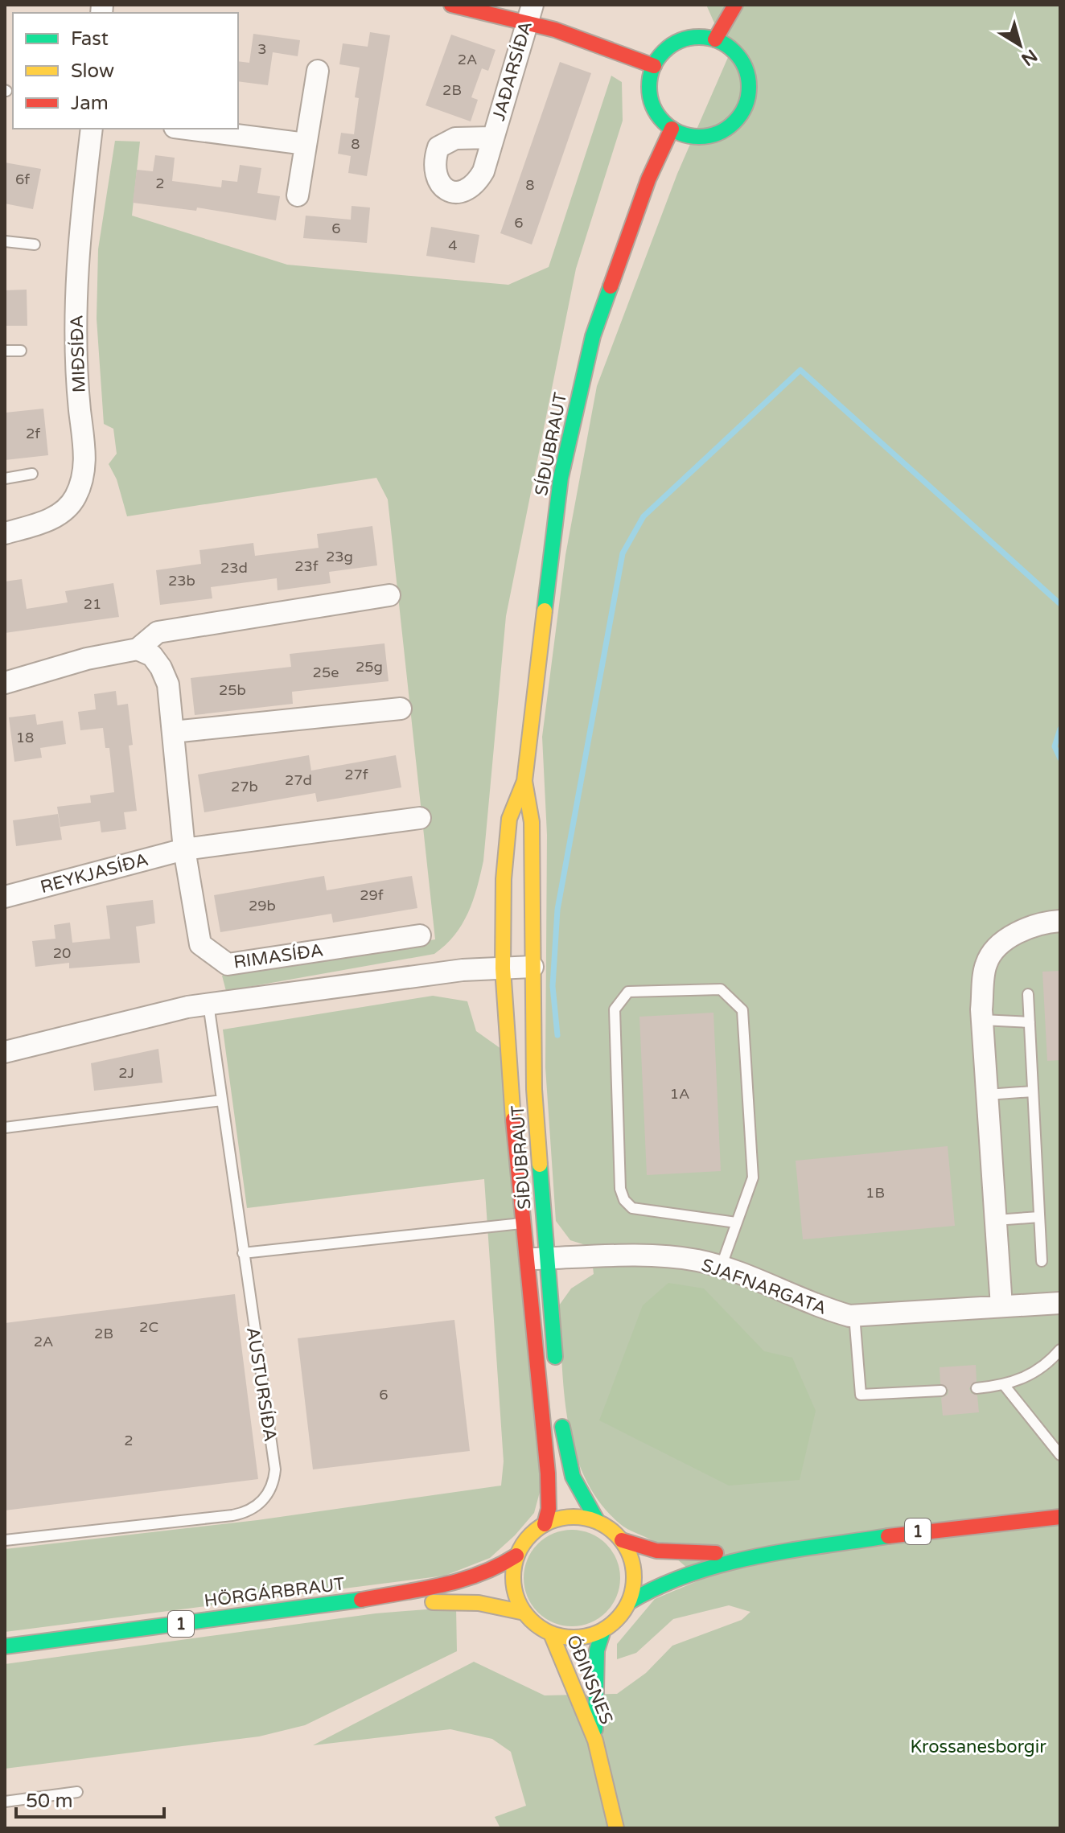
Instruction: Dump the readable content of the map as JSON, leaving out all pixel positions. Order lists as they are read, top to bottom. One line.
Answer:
{"streets":{"main road":["SÍÐUBRAUT","1","HÖRGÁRBRAUT","ÓÐINSNES"],"street":["JAÐARSÍÐA","MIÐSÍÐA","REYKJASÍÐA","RIMASÍÐA","SJAFNARGATA"],"lane":["AUSTURSÍÐA"]},"crossings":[["SÍÐUBRAUT","SJAFNARGATA"],["SÍÐUBRAUT","1"],["SÍÐUBRAUT","HÖRGÁRBRAUT"],["SÍÐUBRAUT","ÓÐINSNES"],["REYKJASÍÐA","RIMASÍÐA"],["1","HÖRGÁRBRAUT"],["1","ÓÐINSNES"],["HÖRGÁRBRAUT","ÓÐINSNES"]],"parks":["Krossanesborgir"],"house_numbers":["3","2A","2B","8","6f","2","8","6","6","4","2f","23g","23f","23d","23b","21","25g","25e","25b","18","27f","27d","27b","29f","29b","20","2J","1A","1B","2C","2B","2A","6","2"],"legend":["Fast","Slow","Jam"],"scale_bar":"50 m","north":"bottom right"}
